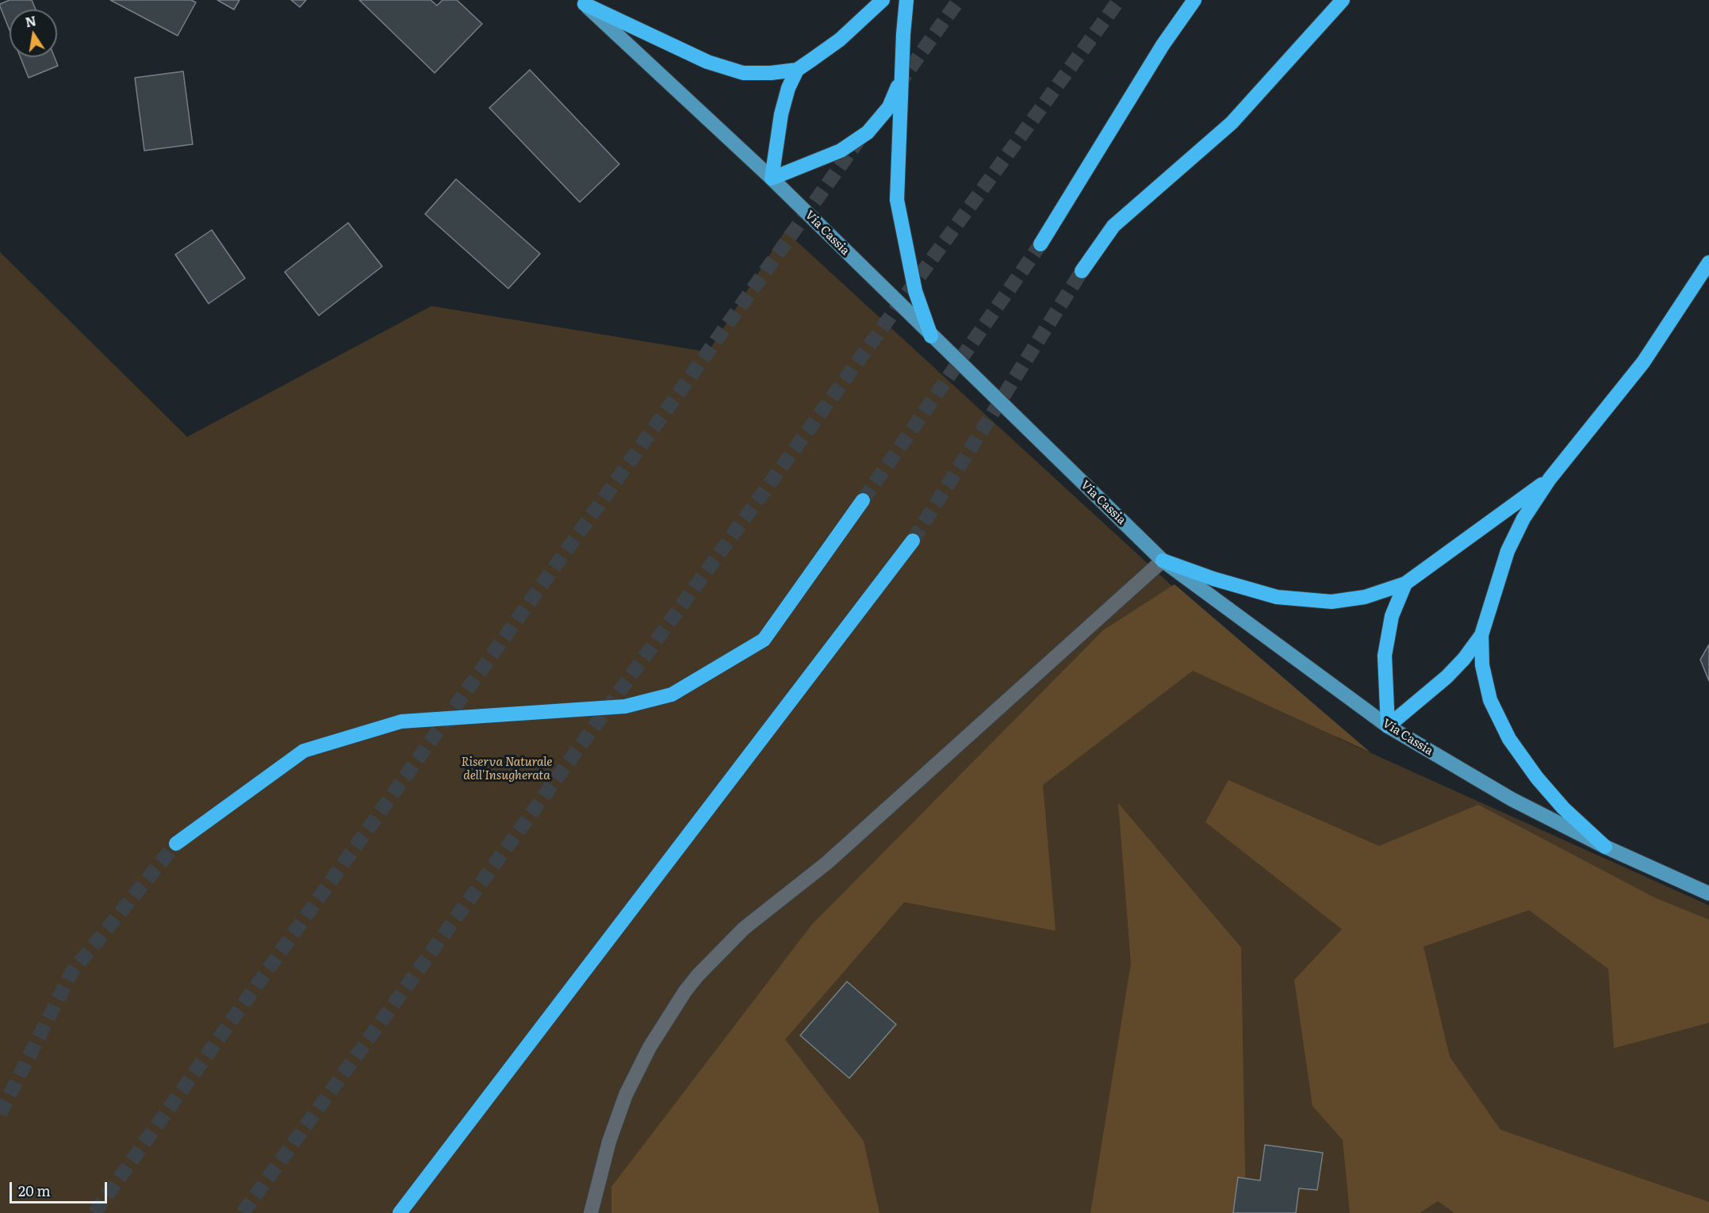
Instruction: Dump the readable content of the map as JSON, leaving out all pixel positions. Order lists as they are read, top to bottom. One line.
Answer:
{"streets":{"main road":["Via Cassia"]},"parks":["Riserva Naturale dell'Insugherata"],"scale_bar":"20 m","north":"top"}
